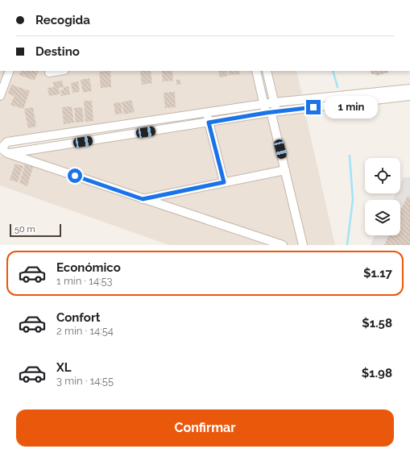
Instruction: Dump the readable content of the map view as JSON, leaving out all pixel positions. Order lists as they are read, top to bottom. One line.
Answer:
{"scale_bar":"50 m","page":{"banner":["Recogida","Destino"],"bubble":"1 min","scale":"50 m","list":[{"name":"Económico","note":"1 min · 14:53","value":"$1.17"},{"name":"Confort","note":"2 min · 14:54","value":"$1.58"},{"name":"XL","note":"3 min · 14:55","value":"$1.98"}],"buttons":"Confirmar"}}
